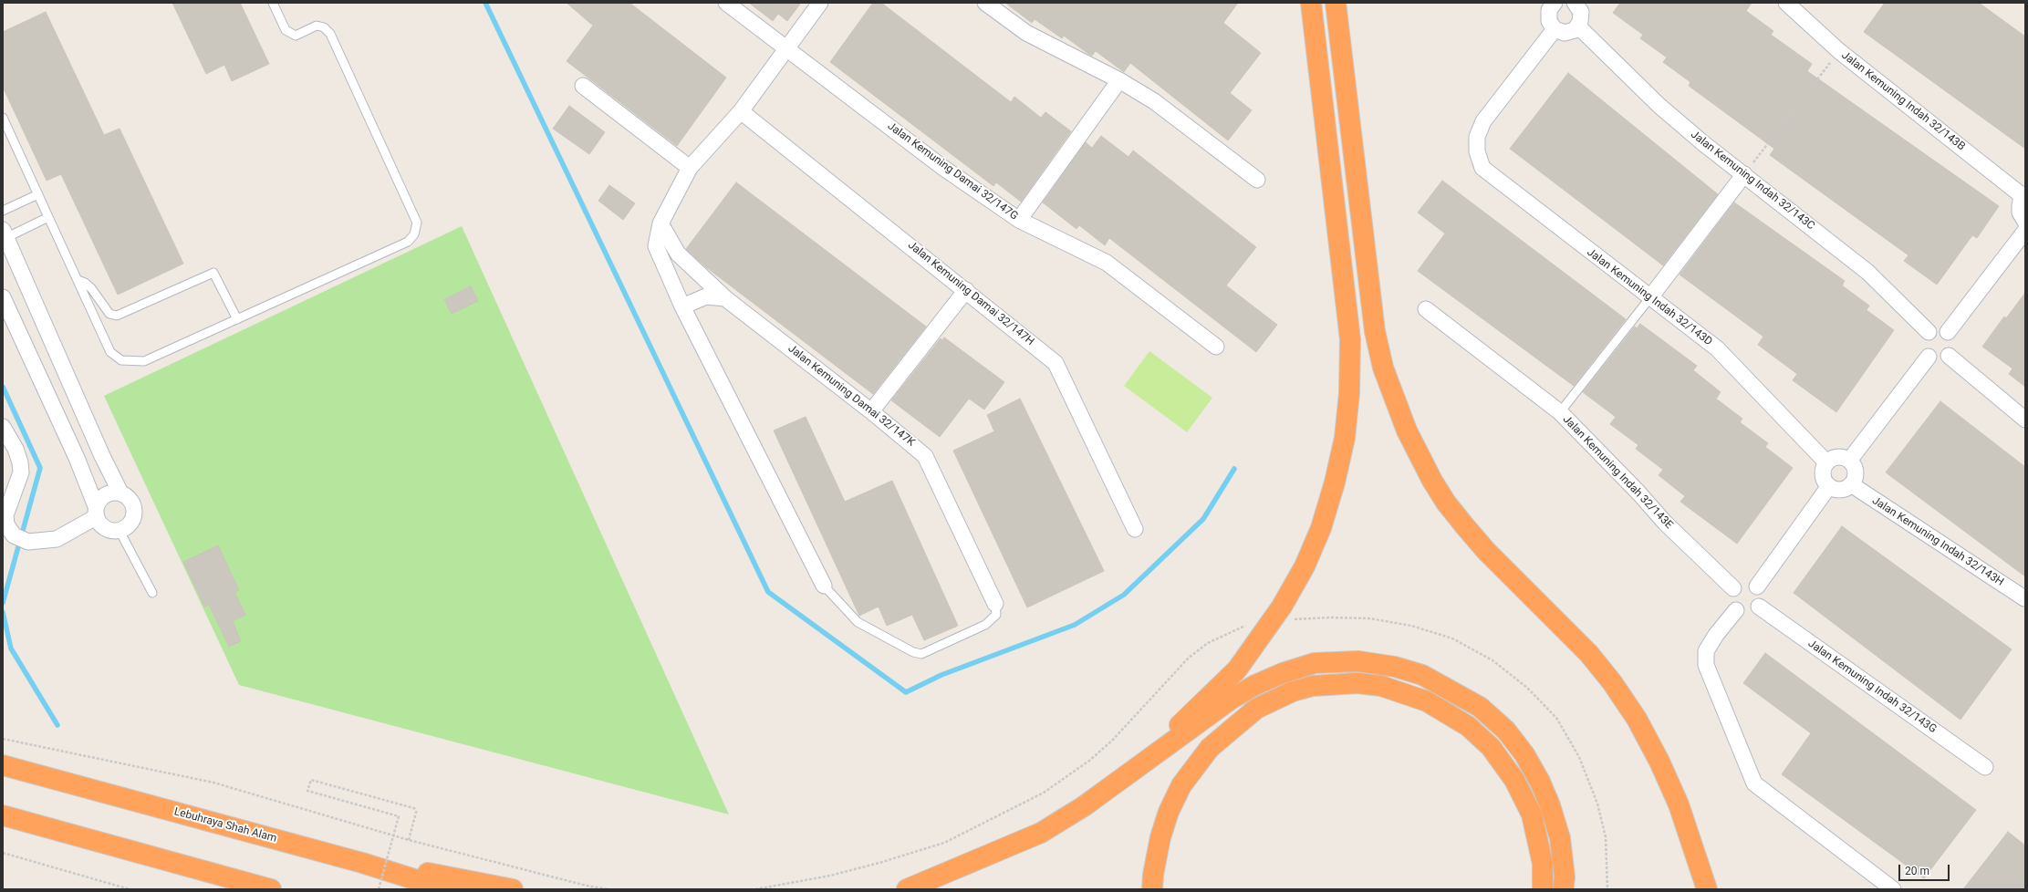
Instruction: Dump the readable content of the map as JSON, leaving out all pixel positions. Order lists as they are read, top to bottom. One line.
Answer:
{"streets":{"highway":["Lebuhraya Shah Alam"],"street":["Jalan Kemuning Indah 32/143B","Jalan Kemuning Damai 32/147G","Jalan Kemuning Indah 32/143C","Jalan Kemuning Damai 32/147H","Jalan Kemuning Indah 32/143D","Jalan Kemuning Damai 32/147K","Jalan Kemuning Indah 32/143E","Jalan Kemuning Indah 32/143H","Jalan Kemuning Indah 32/143G"]},"crossings":[["Jalan Kemuning Indah 32/143D","Jalan Kemuning Indah 32/143H"],["Jalan Kemuning Indah 32/143E","Jalan Kemuning Indah 32/143G"]],"scale_bar":"20 m"}
